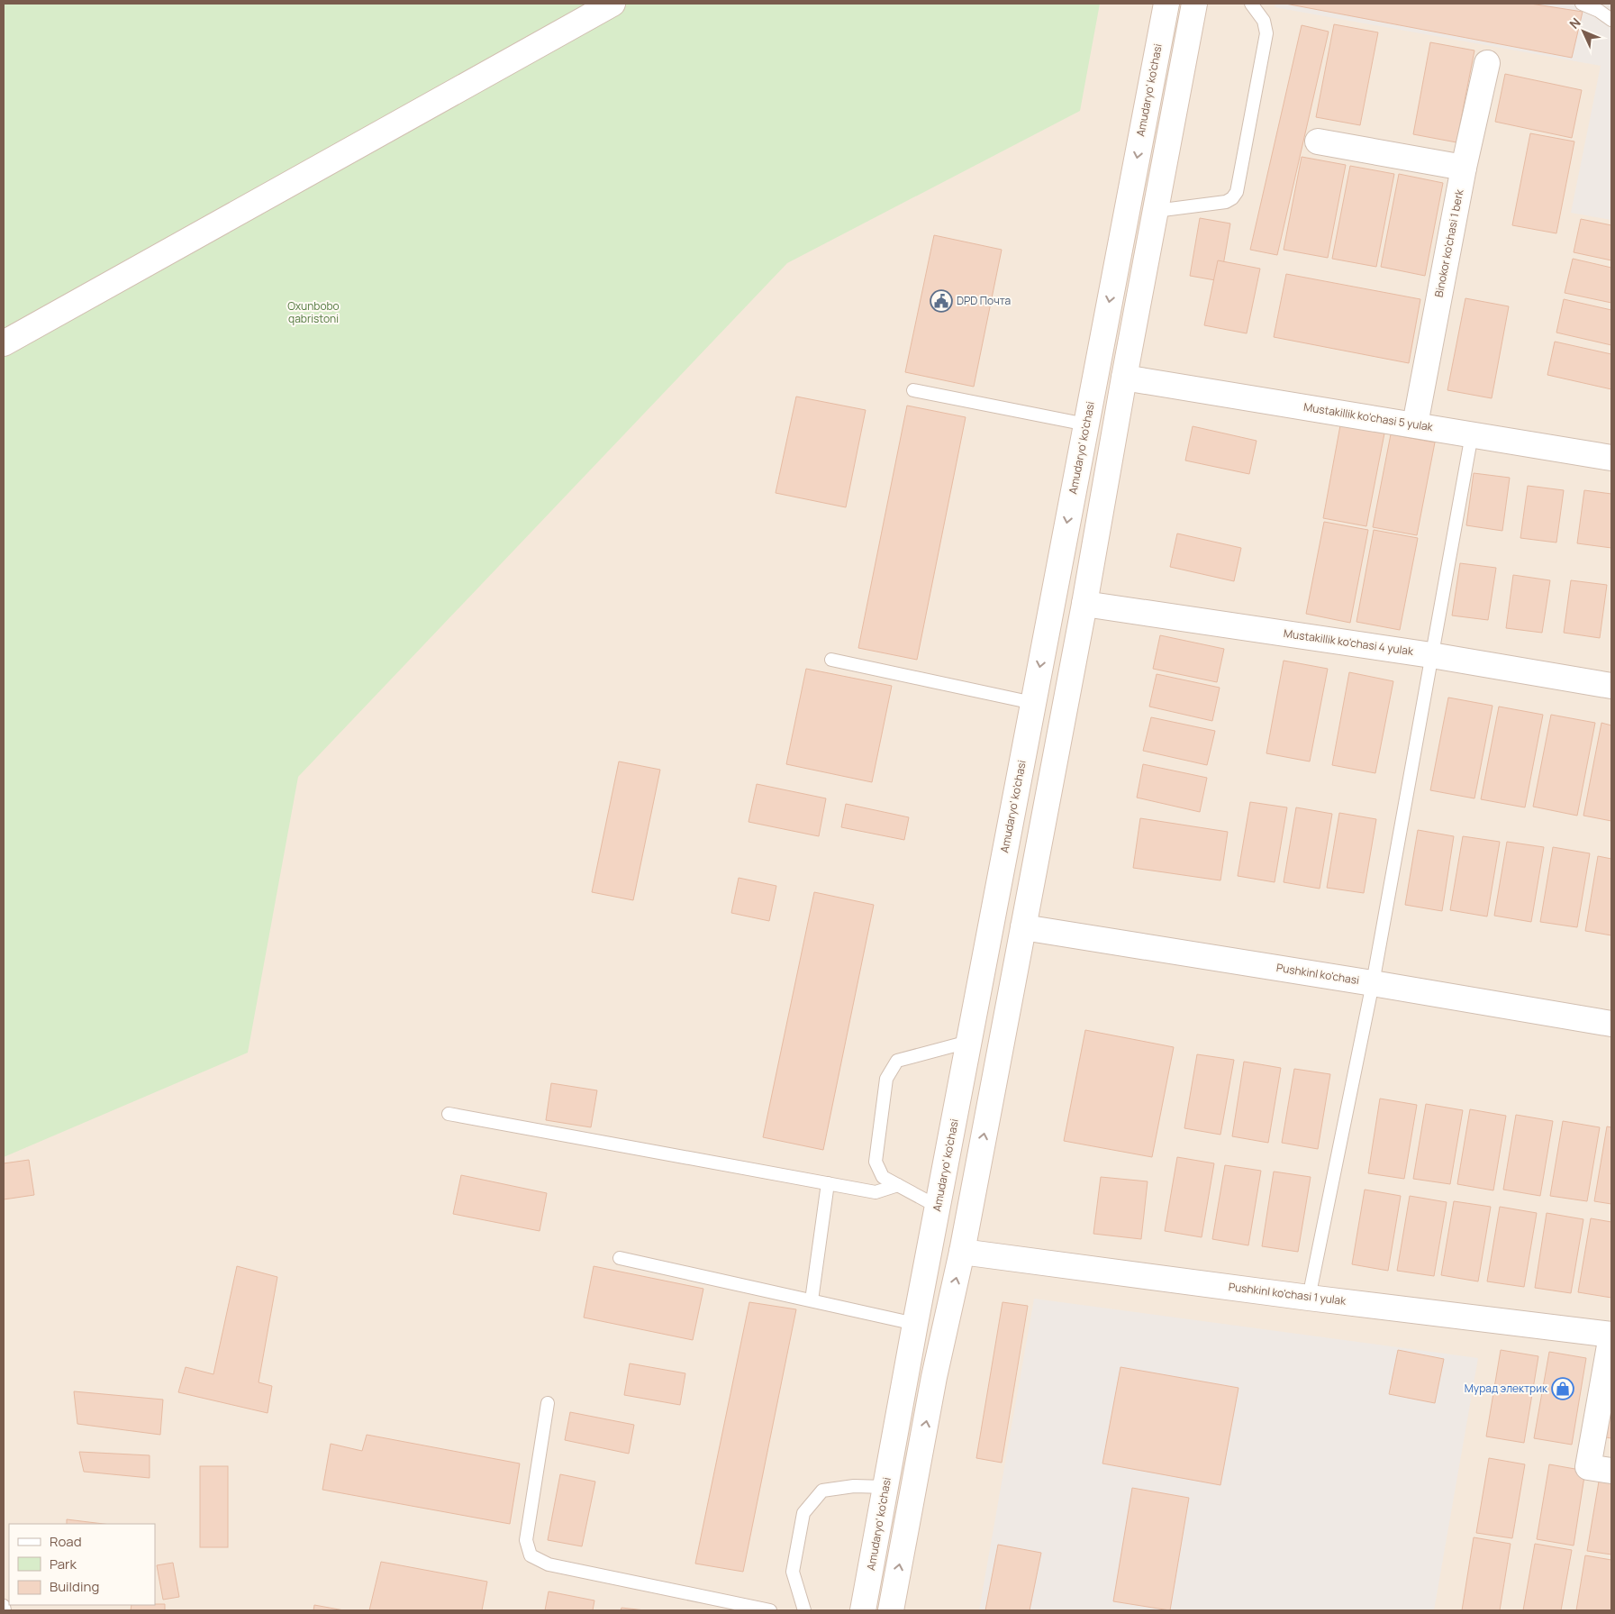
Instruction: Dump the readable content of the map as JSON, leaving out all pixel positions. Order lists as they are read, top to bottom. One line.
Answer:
{"streets":{"street":["Amudaryo' ko'chasi","Binokor ko'chasi 1 berk","Mustakillik ko'chasi 5 yulak","Mustakillik ko'chasi 4 yulak","Pushkinl ko'chasi","Pushkinl ko'chasi 1 yulak"]},"crossings":[["Amudaryo' ko'chasi","Pushkinl ko'chasi"],["Binokor ko'chasi 1 berk","Mustakillik ko'chasi 5 yulak"]],"parks":["Oxunbobo qabristoni"],"places":{"public building":["DPD Почта"],"shop":["Мурад электрик"]},"legend":["Road","Park","Building"],"north":"top left"}
